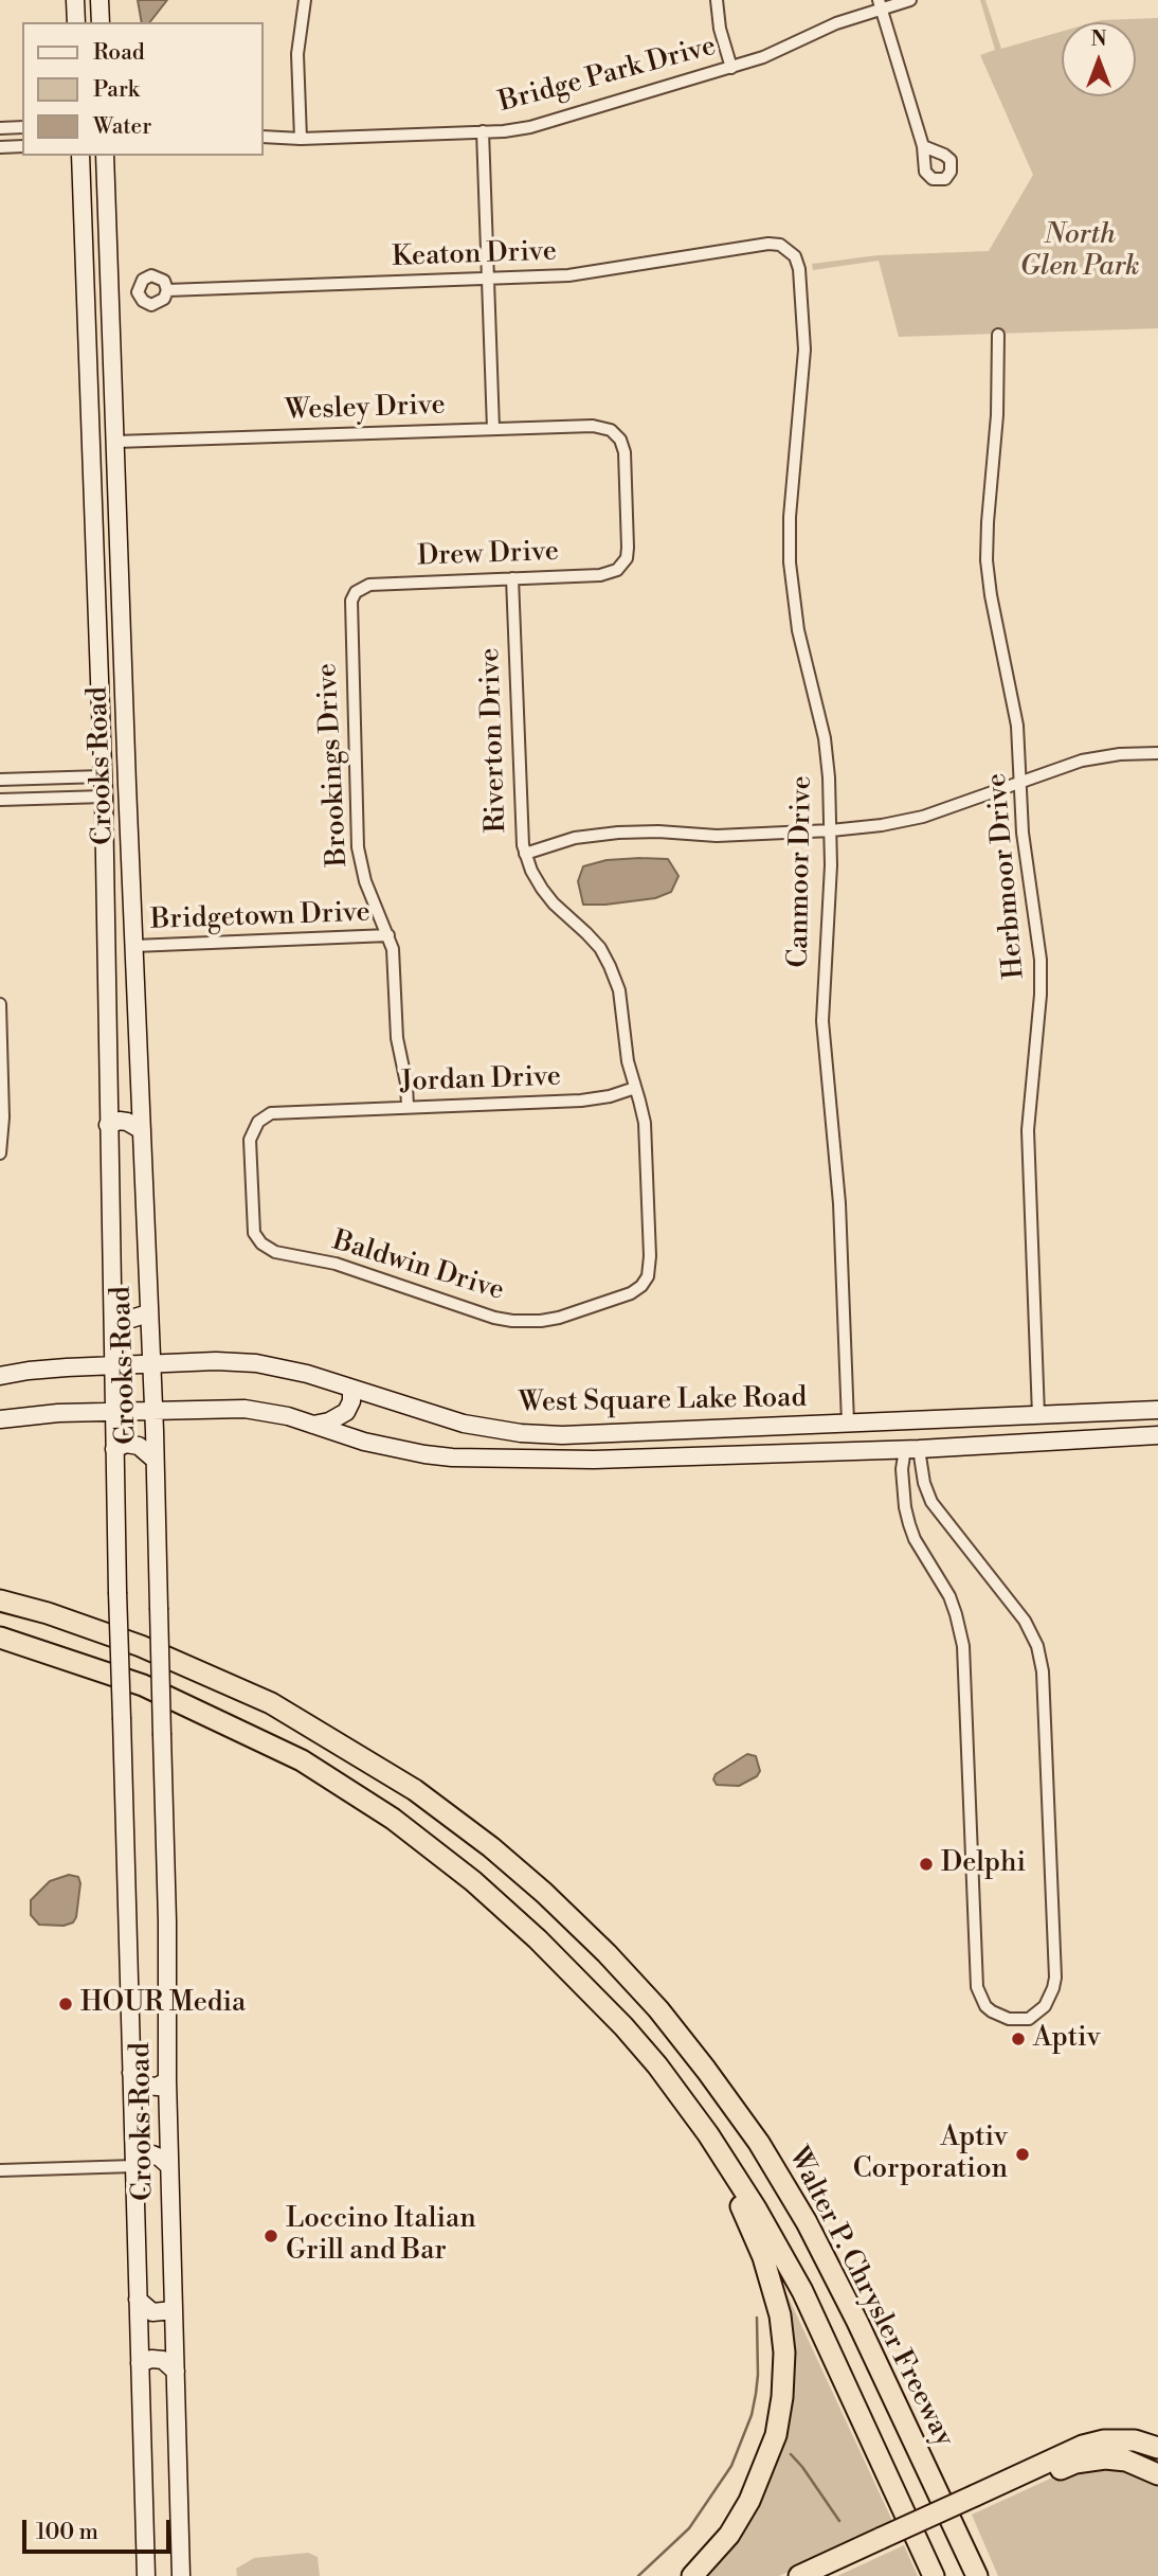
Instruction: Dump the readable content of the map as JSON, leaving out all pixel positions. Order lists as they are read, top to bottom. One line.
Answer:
{"streets":{"highway":["Walter P. Chrysler Freeway"],"main road":["Crooks Road","West Square Lake Road"],"street":["Bridge Park Drive","Keaton Drive","Wesley Drive","Drew Drive","Riverton Drive","Brookings Drive","Canmoor Drive","Herbmoor Drive","Bridgetown Drive","Jordan Drive","Baldwin Drive"]},"crossings":[["Keaton Drive","Canmoor Drive"],["Wesley Drive","Drew Drive"],["Wesley Drive","Crooks Road"],["Drew Drive","Riverton Drive"],["Drew Drive","Brookings Drive"],["Riverton Drive","Jordan Drive"],["Riverton Drive","Baldwin Drive"],["Brookings Drive","Bridgetown Drive"],["Brookings Drive","Jordan Drive"],["Crooks Road","Bridgetown Drive"],["Crooks Road","West Square Lake Road"],["Canmoor Drive","West Square Lake Road"],["Herbmoor Drive","West Square Lake Road"],["Jordan Drive","Baldwin Drive"]],"parks":["North Glen Park"],"places":["Delphi","HOUR Media","Aptiv","Aptiv Corporation","Loccino Italian Grill and Bar"],"legend":["Road","Park","Water"],"scale_bar":"100 m","north":"top"}
